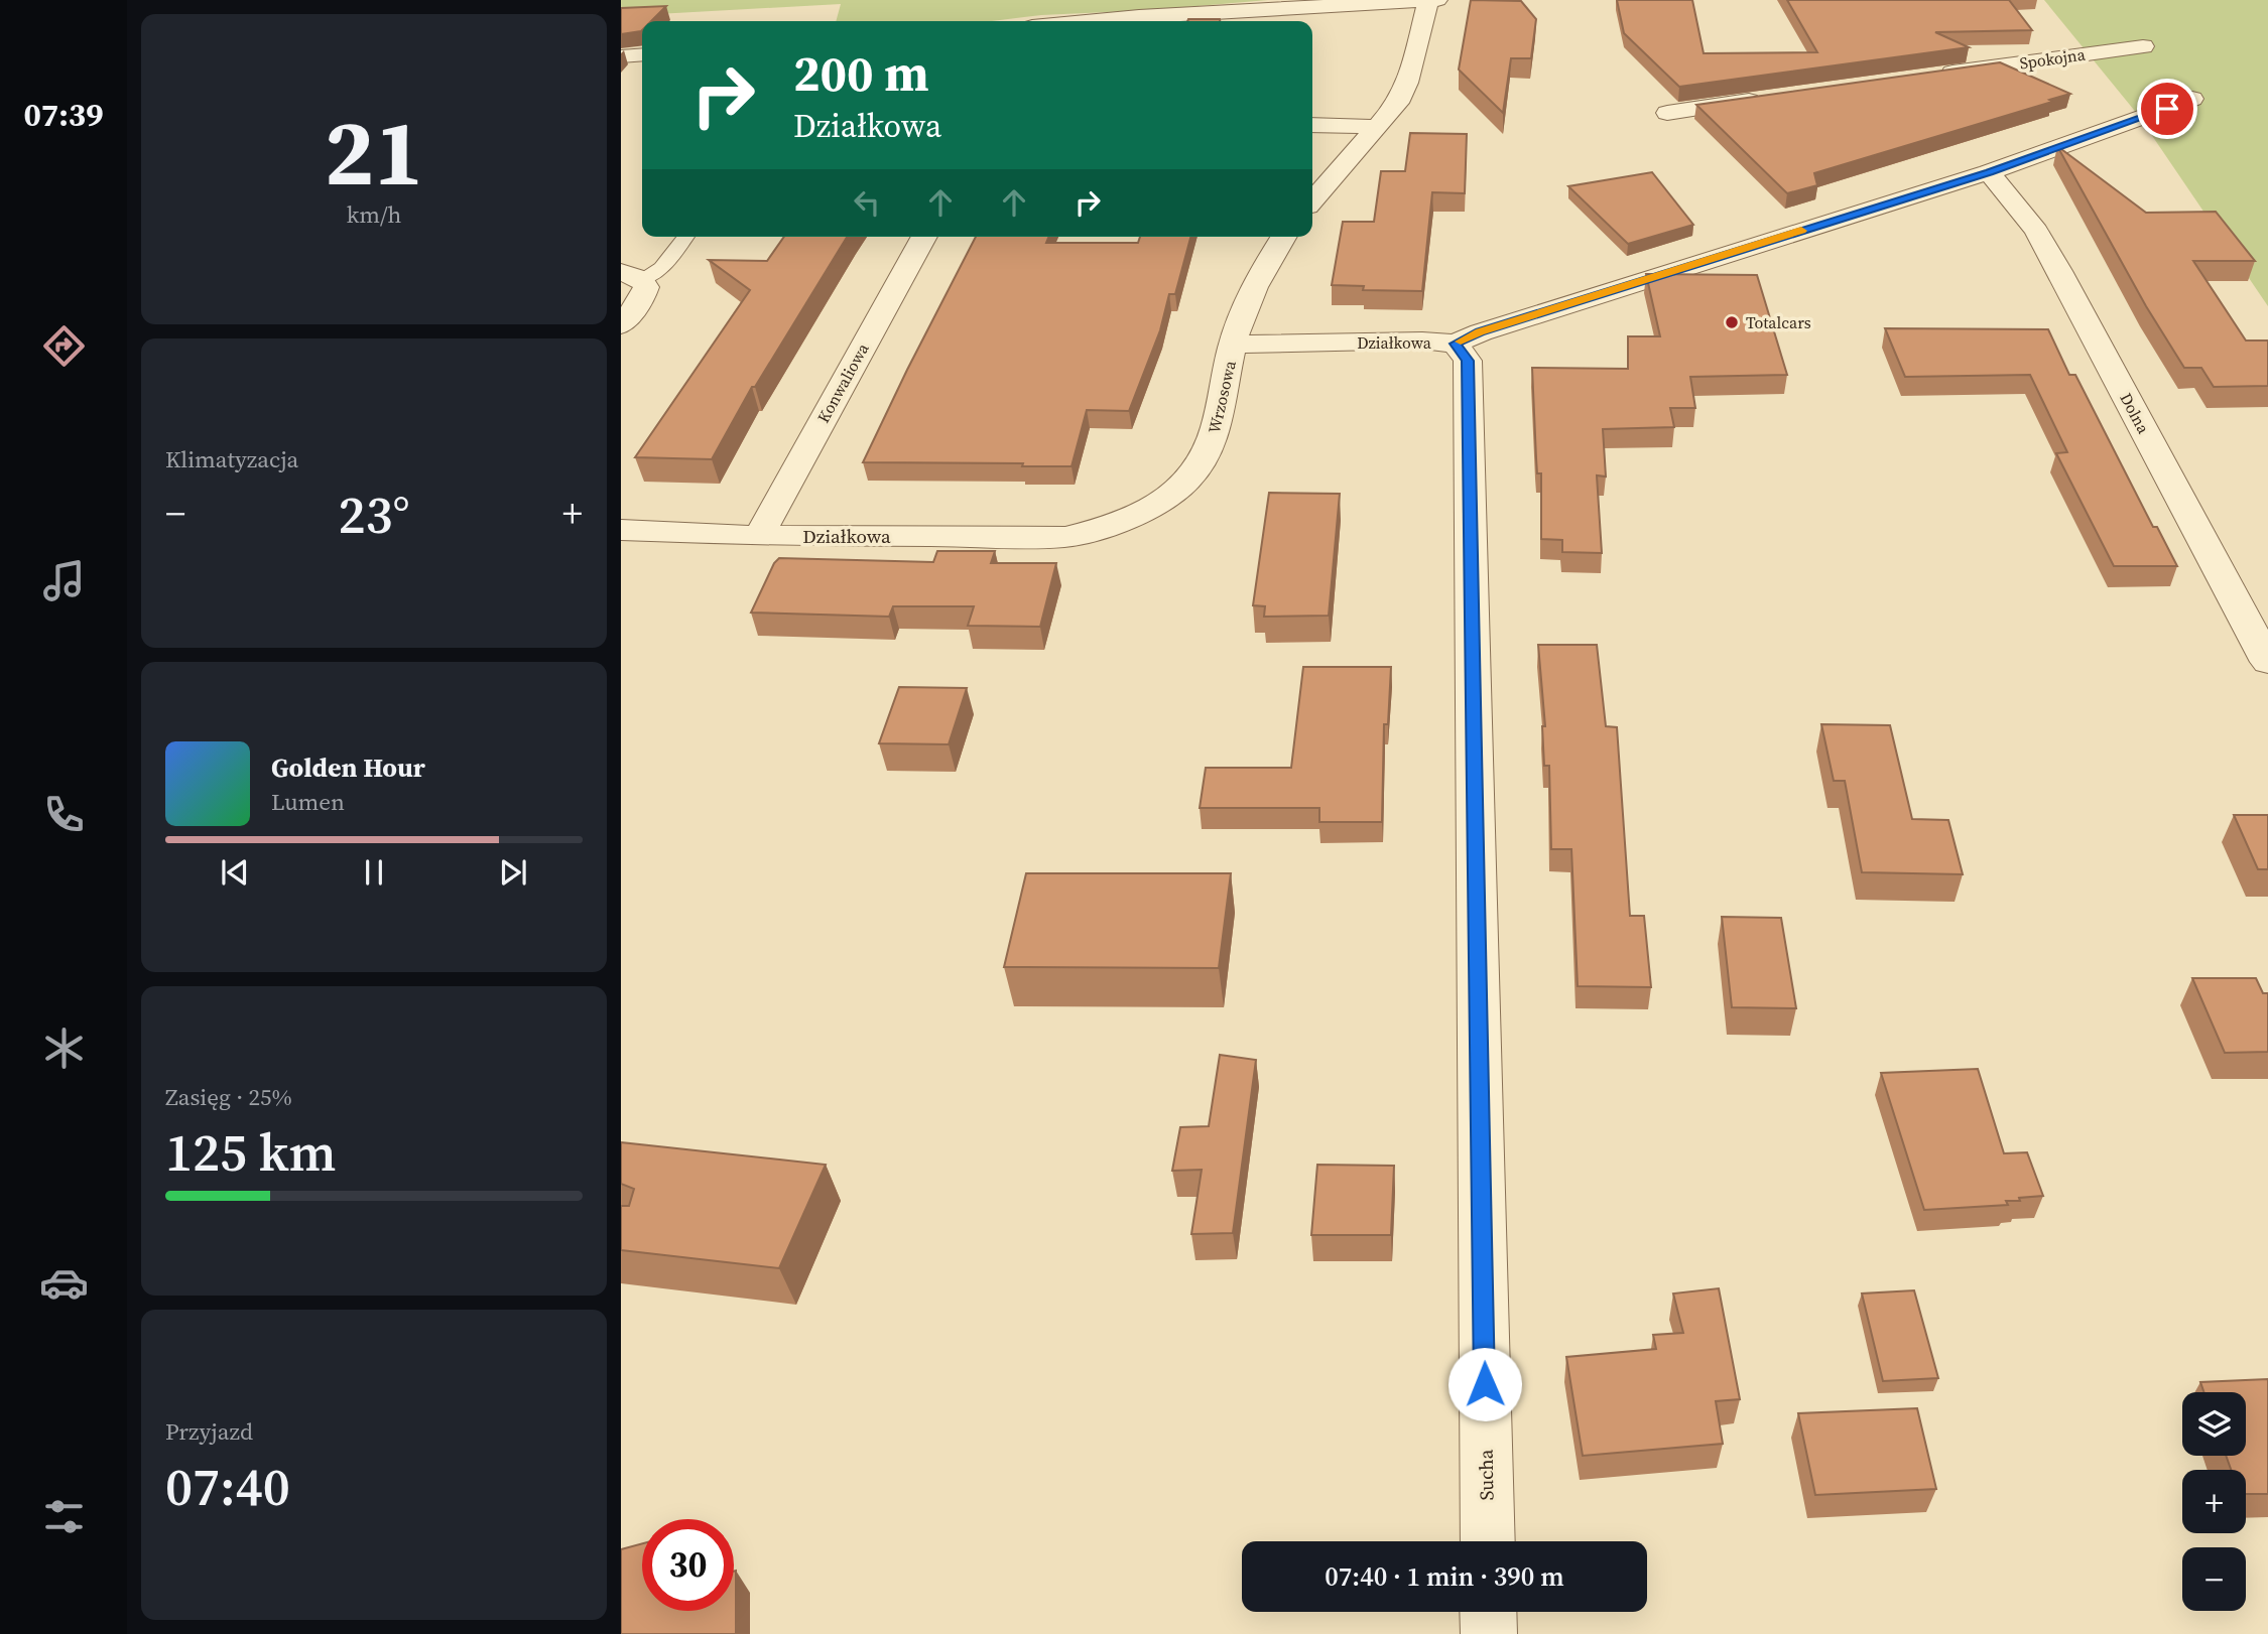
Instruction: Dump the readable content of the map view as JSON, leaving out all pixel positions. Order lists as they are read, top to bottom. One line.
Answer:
{"streets":{"street":["Spokojna","Działkowa","Konwaliowa","Wrzosowa","Dolna","Sucha"]},"crossings":[["Działkowa","Konwaliowa"],["Działkowa","Wrzosowa"],["Działkowa","Dolna"],["Działkowa","Sucha"]],"places":["Totalcars"],"page":{"tabs":"07:39","tile":[["21","km/h"],"Klimatyzacja",["Zasięg · 25%","125 km"],["Przyjazd","07:40"]],"turn":["200 m","Działkowa"],"heat":["−","23°","+"],"song":["Golden Hour","Lumen"],"map_buttons":["+","−"],"limit":"30","trip":"07:40 · 1 min · 390 m"}}
